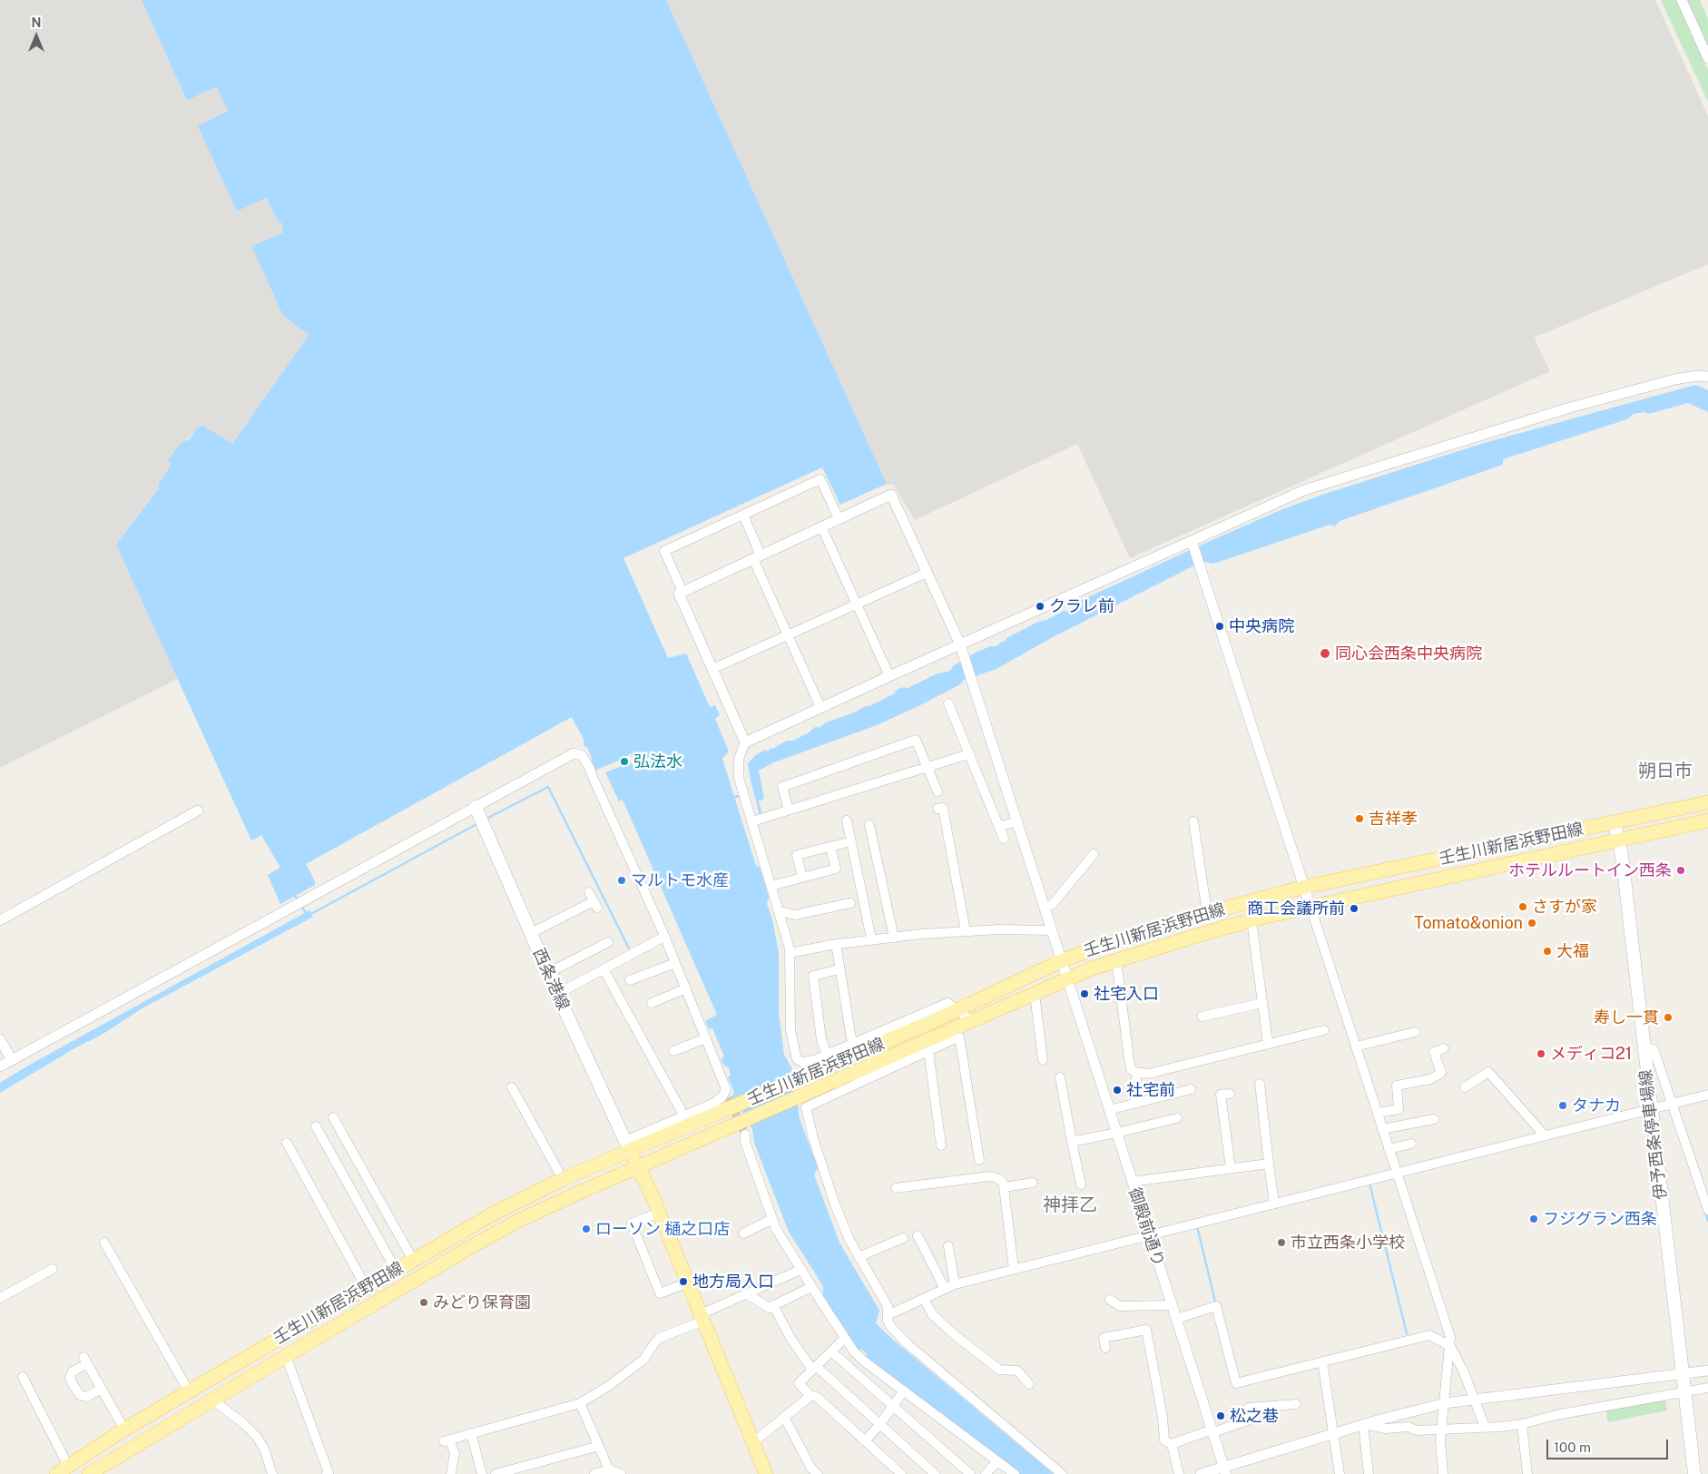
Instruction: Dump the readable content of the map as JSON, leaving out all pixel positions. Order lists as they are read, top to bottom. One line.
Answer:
{"streets":{"main road":["壬生川新居浜野田線","西条港線","伊予西条停車場線"],"street":["御殿前通り"]},"crossings":[["壬生川新居浜野田線","西条港線"],["壬生川新居浜野田線","伊予西条停車場線"],["壬生川新居浜野田線","御殿前通り"]],"districts":["朔日市","神拝乙"],"places":["クラレ前","中央病院","同心会西条中央病院","弘法水","吉祥孝","ホテルルートイン西条","マルトモ水産","さすが家","商工会議所前","Tomato&onion","大福","社宅入口","寿し一貫","メディコ21","社宅前","タナカ","フジグラン西条","ローソン 樋之口店","市立西条小学校","地方局入口","みどり保育園","松之巷"],"scale_bar":"100 m","north":"top"}
